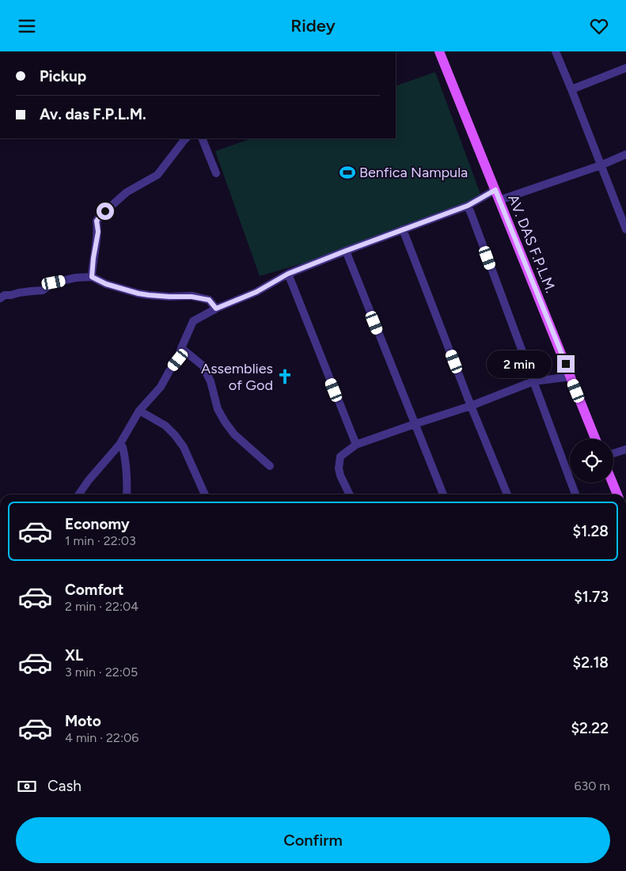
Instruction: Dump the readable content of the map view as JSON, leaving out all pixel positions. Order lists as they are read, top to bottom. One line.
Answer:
{"streets":{"main road":["AV. DAS F.P.L.M."]},"places":{"sports":["Benfica Nampula"],"church":["Assemblies of God"]},"page":{"header":"Ridey","banner":["Pickup","Av. das F.P.L.M."],"bubble":"2 min","list":[{"name":"Economy","note":"1 min · 22:03","value":"$1.28"},{"name":"Comfort","note":"2 min · 22:04","value":"$1.73"},{"name":"XL","note":"3 min · 22:05","value":"$2.18"},{"name":"Moto","note":"4 min · 22:06","value":"$2.22"}],"pay":["Cash","630 m"],"buttons":"Confirm"}}
